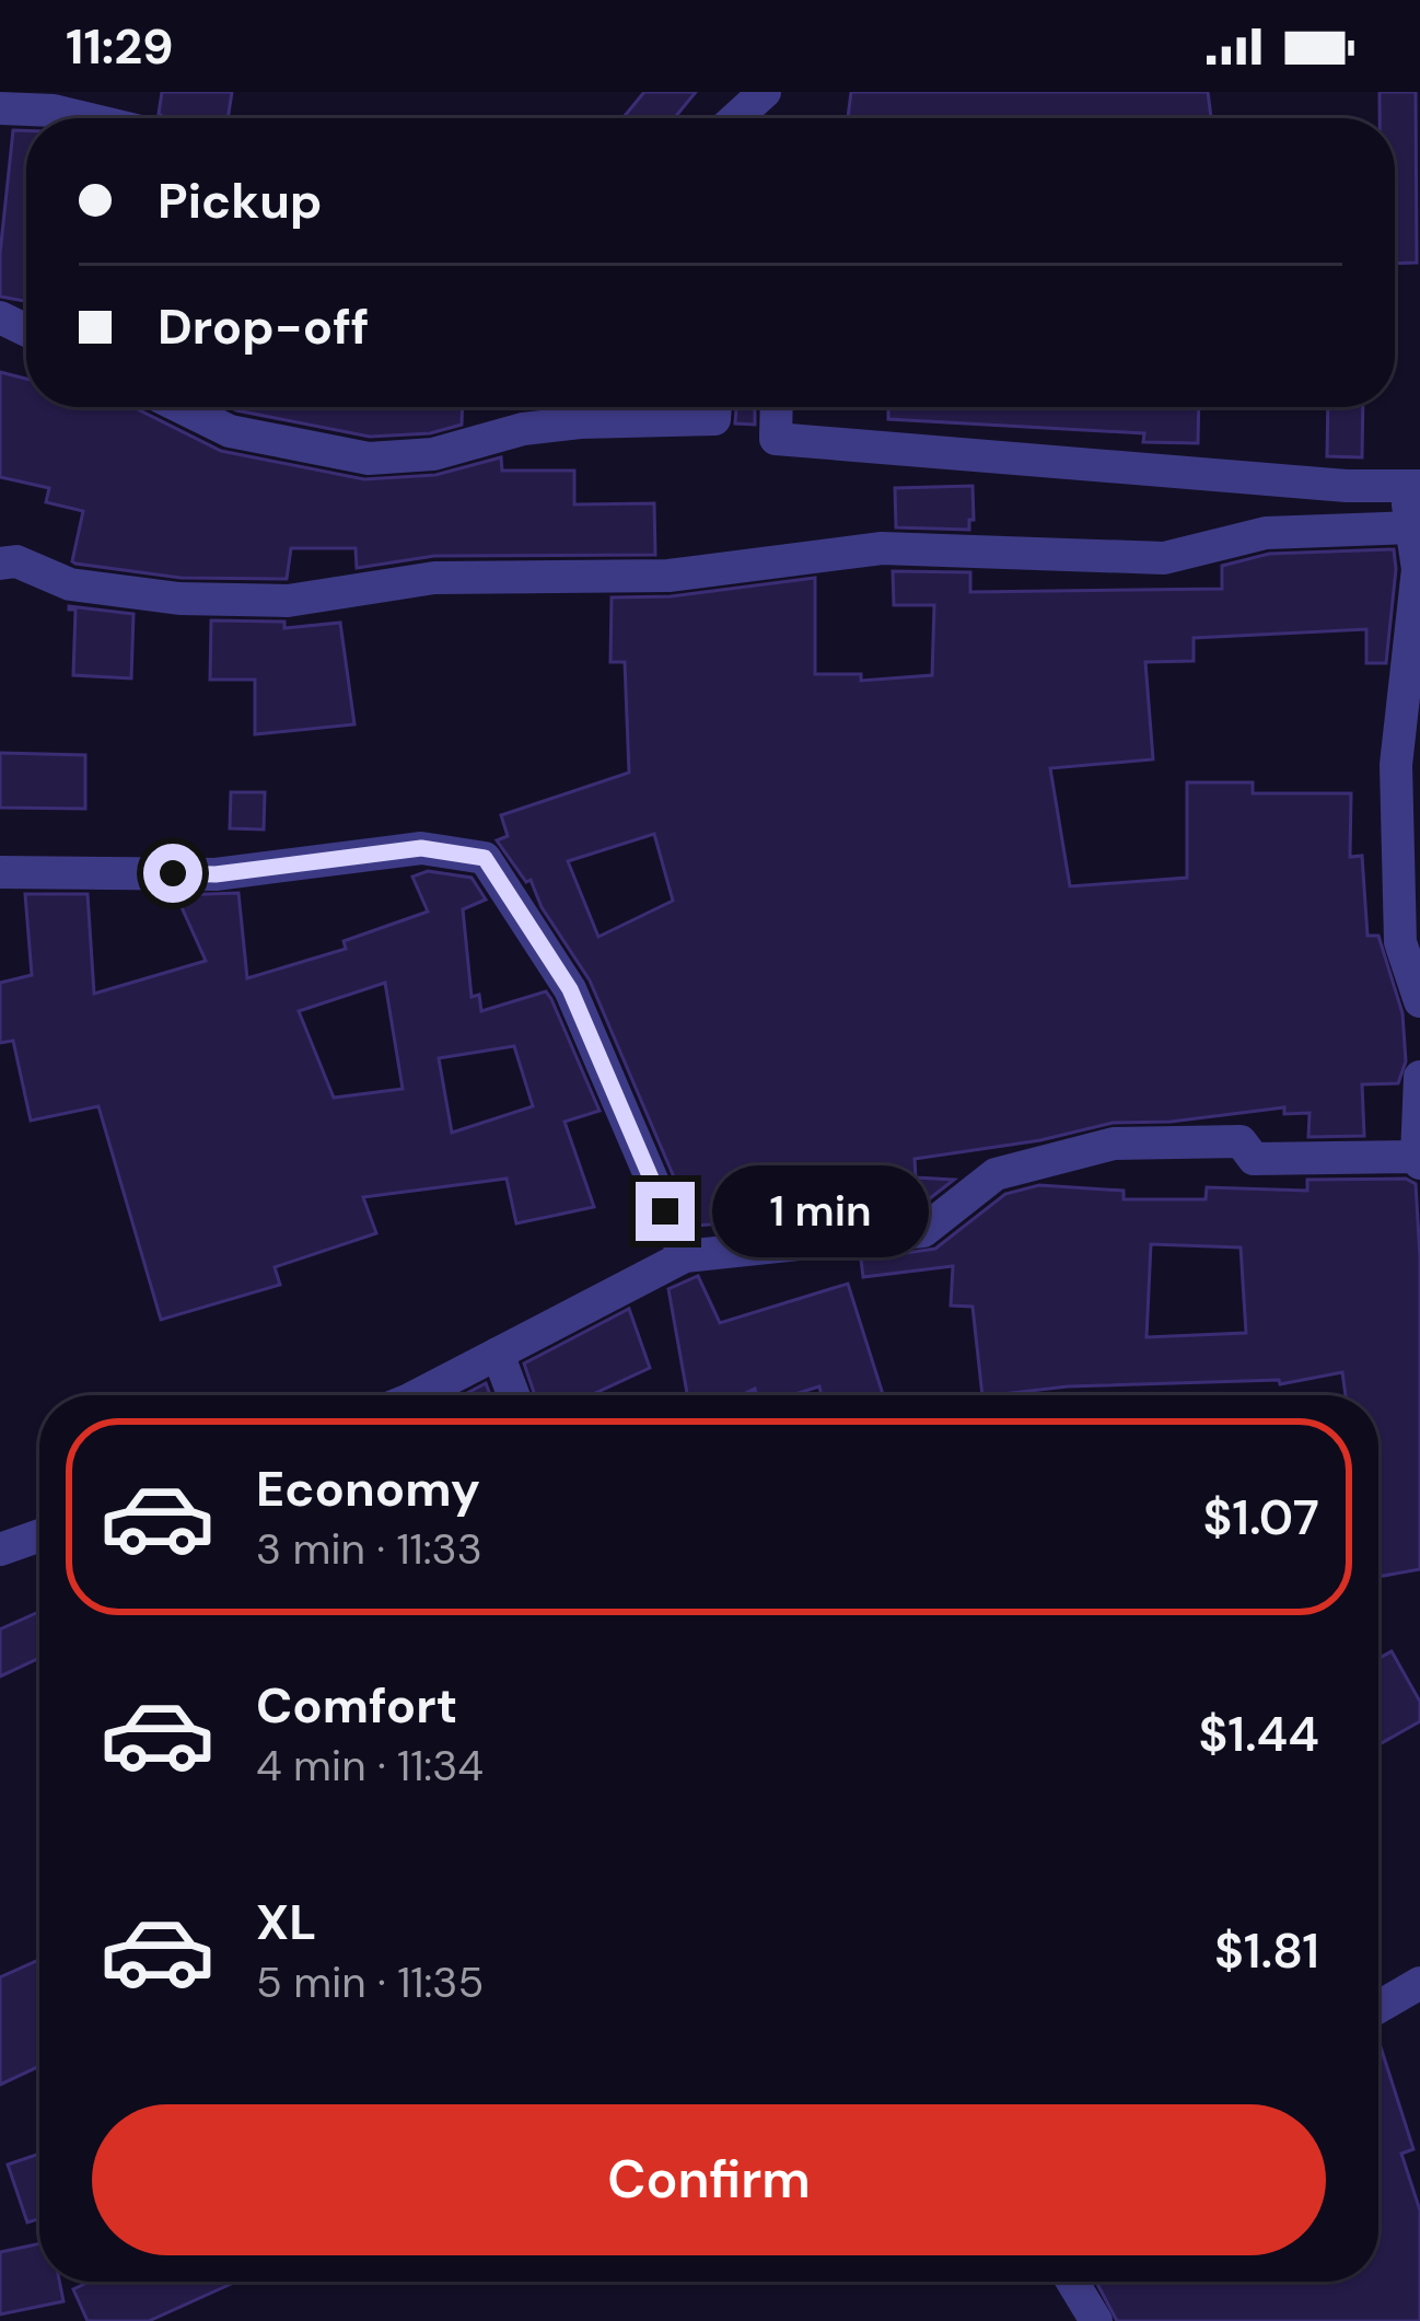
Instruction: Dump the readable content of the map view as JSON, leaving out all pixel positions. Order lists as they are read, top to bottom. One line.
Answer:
{"page":{"status":"11:29","banner":["Pickup","Drop-off"],"bubble":"1 min","list":[{"name":"Economy","note":"3 min · 11:33","value":"$1.07"},{"name":"Comfort","note":"4 min · 11:34","value":"$1.44"},{"name":"XL","note":"5 min · 11:35","value":"$1.81"}],"buttons":"Confirm"}}
